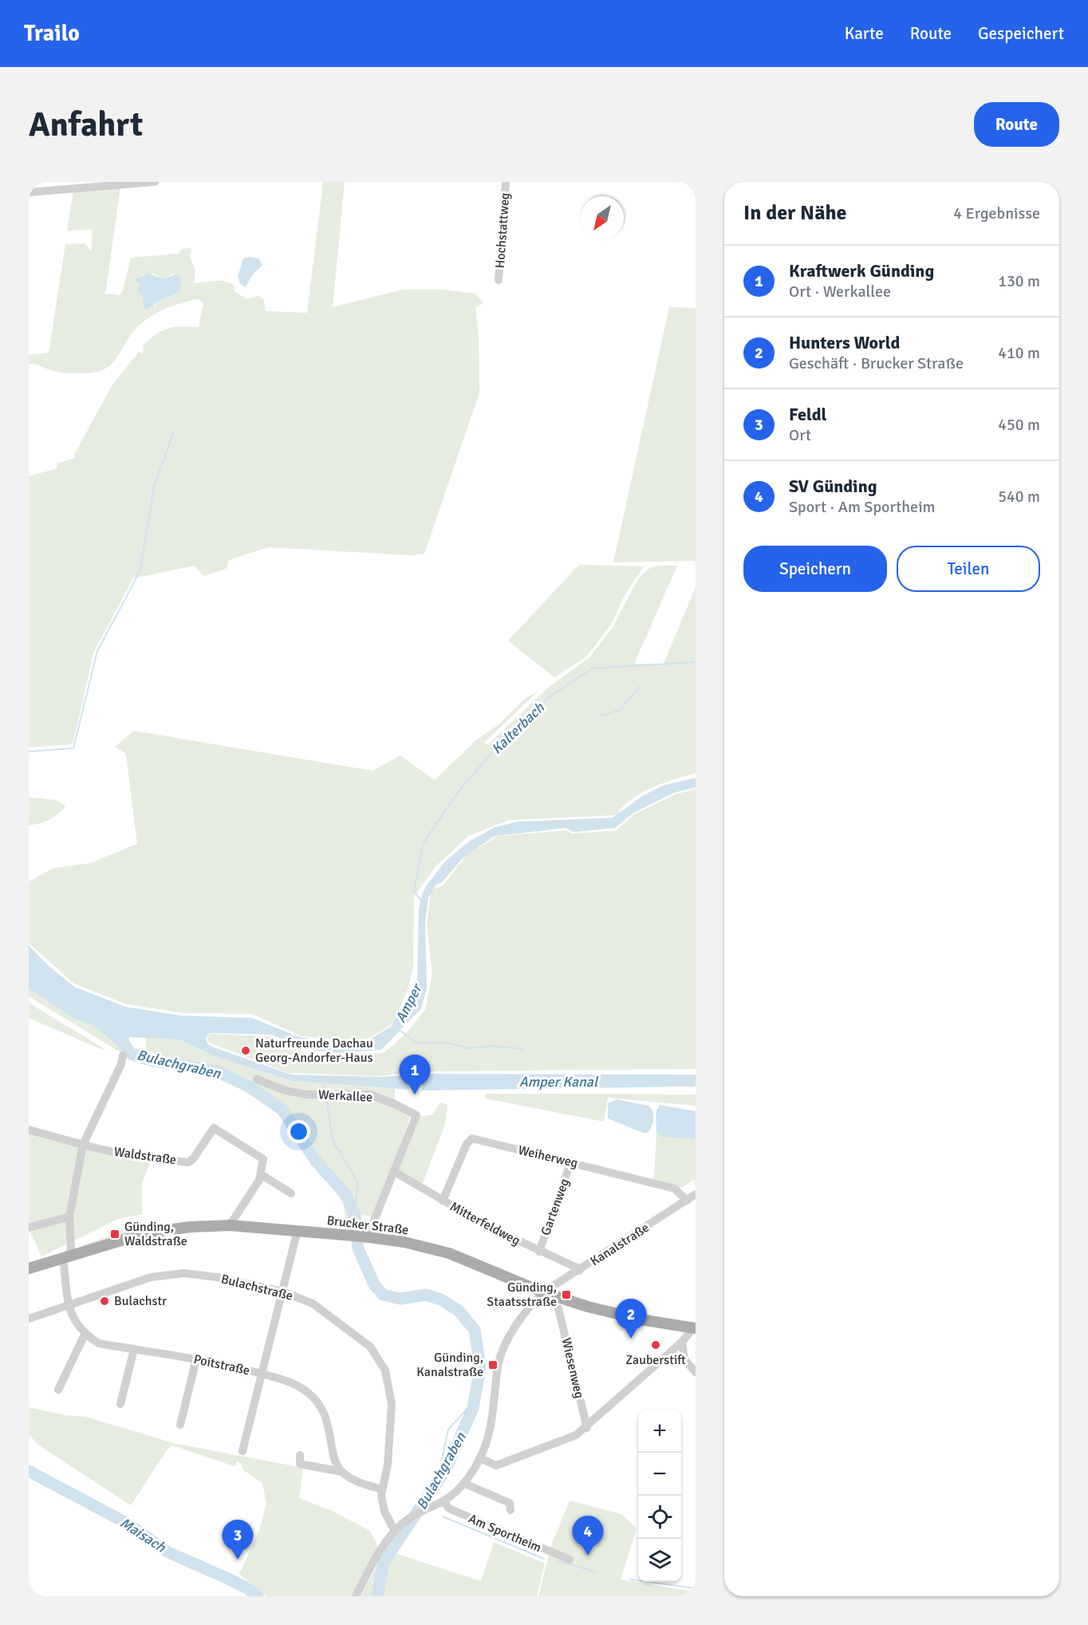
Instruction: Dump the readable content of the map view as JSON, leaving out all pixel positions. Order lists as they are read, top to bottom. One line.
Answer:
{"streets":{"main road":["Brucker Straße"],"street":["Hochstattweg","Werkallee","Waldstraße","Weiherweg","Gartenweg","Mitterfeldweg","Kanalstraße","Bulachstraße","Poitstraße","Wiesenweg","Am Sportheim"]},"crossings":[["Werkallee","Mitterfeldweg"],["Werkallee","Brucker Straße"],["Weiherweg","Gartenweg"],["Weiherweg","Mitterfeldweg"],["Weiherweg","Kanalstraße"],["Gartenweg","Mitterfeldweg"],["Mitterfeldweg","Kanalstraße"],["Brucker Straße","Kanalstraße"]],"water":["Kalterbach","Amper","Bulachgraben","Amper Kanal","Maisach"],"places":{"other":["Naturfreunde Dachau Georg-Andorfer-Haus","Bulachstr","Zauberstift"],"transit":["Günding, Waldstraße","Günding, Staatsstraße","Günding, Kanalstraße"]},"north":"bottom left","page":{"header":"Trailo","nav":["Karte","Route","Gespeichert"],"buttons":["Route",["Speichern","Teilen"]],"title":"Anfahrt","heading":["In der Nähe","4 Ergebnisse"],"list":[{"mark":"1","name":"Kraftwerk Günding","note":"Ort · Werkallee","value":"130 m"},{"mark":"2","name":"Hunters World","note":"Geschäft · Brucker Straße","value":"410 m"},{"mark":"3","name":"Feldl","note":"Ort","value":"450 m"},{"mark":"4","name":"SV Günding","note":"Sport · Am Sportheim","value":"540 m"}],"pins":["1","2","4","3"],"map_buttons":["+","−"]}}
